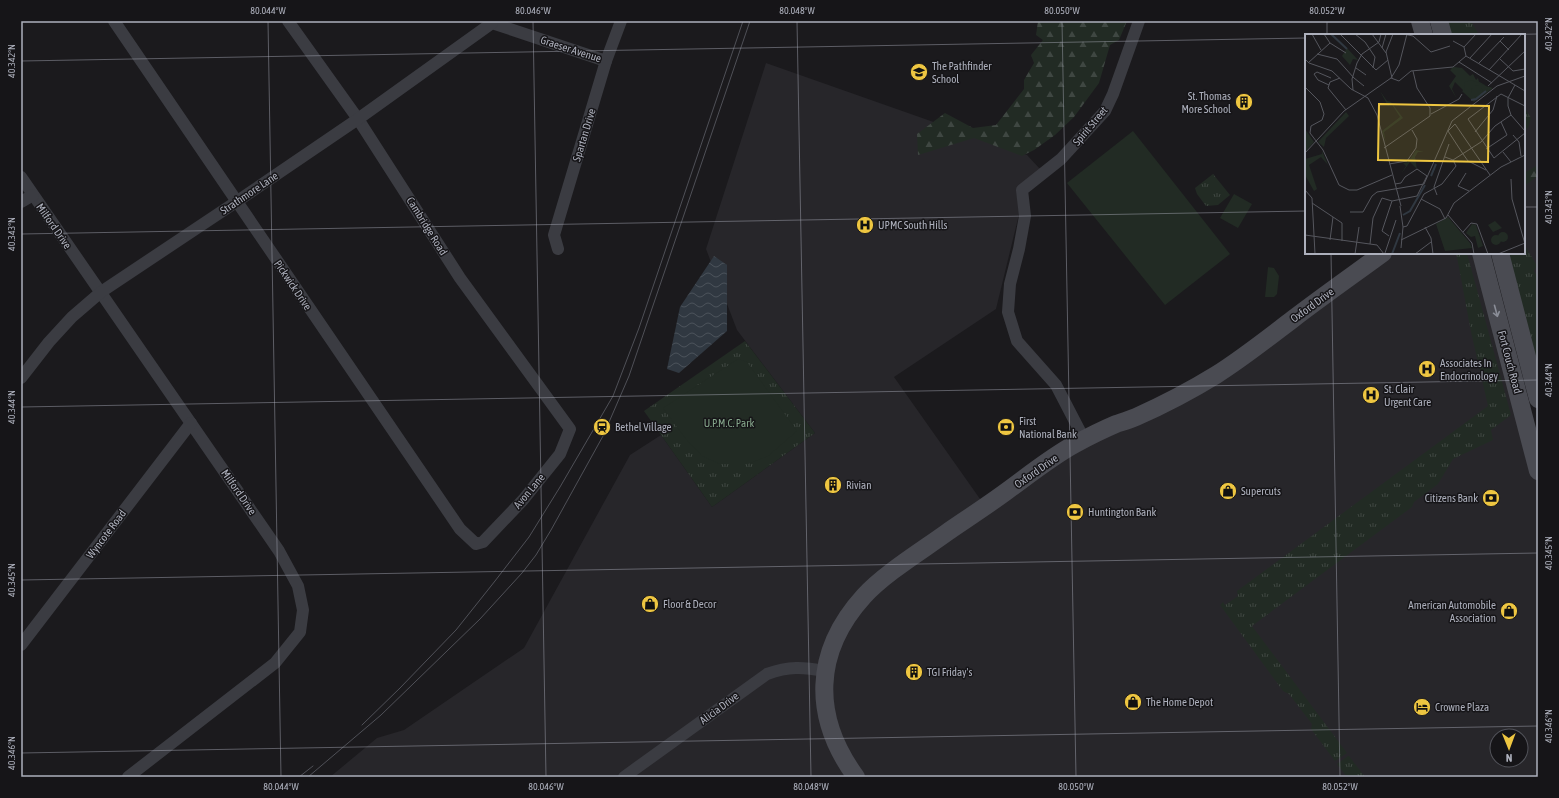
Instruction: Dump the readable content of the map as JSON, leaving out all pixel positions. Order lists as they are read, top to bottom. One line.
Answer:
{"streets":{"street":["Graeser Avenue","Spirit Street","Spartan Drive","Strathmore Lane","Milford Drive","Cambridge Road","Pickwick Drive","Oxford Drive","Fort Couch Road","Avon Lane","Wyncote Road","Alicia Drive"]},"crossings":[["Graeser Avenue","Spartan Drive"],["Graeser Avenue","Strathmore Lane"],["Spirit Street","Oxford Drive"],["Strathmore Lane","Milford Drive"],["Strathmore Lane","Cambridge Road"],["Strathmore Lane","Pickwick Drive"],["Milford Drive","Wyncote Road"],["Cambridge Road","Avon Lane"],["Pickwick Drive","Avon Lane"],["Oxford Drive","Alicia Drive"]],"parks":["U.P.M.C. Park"],"places":{"school or university":["The Pathfinder School"],"building":["St. Thomas More School","Rivian","TGI Friday's"],"hospital":["UPMC South Hills","Associates In Endocrinology","St. Clair Urgent Care"],"station":["Bethel Village"],"bank":["First National Bank","Citizens Bank","Huntington Bank"],"shop":["Supercuts","Floor & Decor","American Automobile Association","The Home Depot"],"hotel":["Crowne Plaza"]},"north":"bottom","coordinates":["80.044°W","80.046°W","80.048°W","80.050°W","80.052°W","40.342°N","40.343°N","40.344°N","40.345°N","40.346°N"]}
